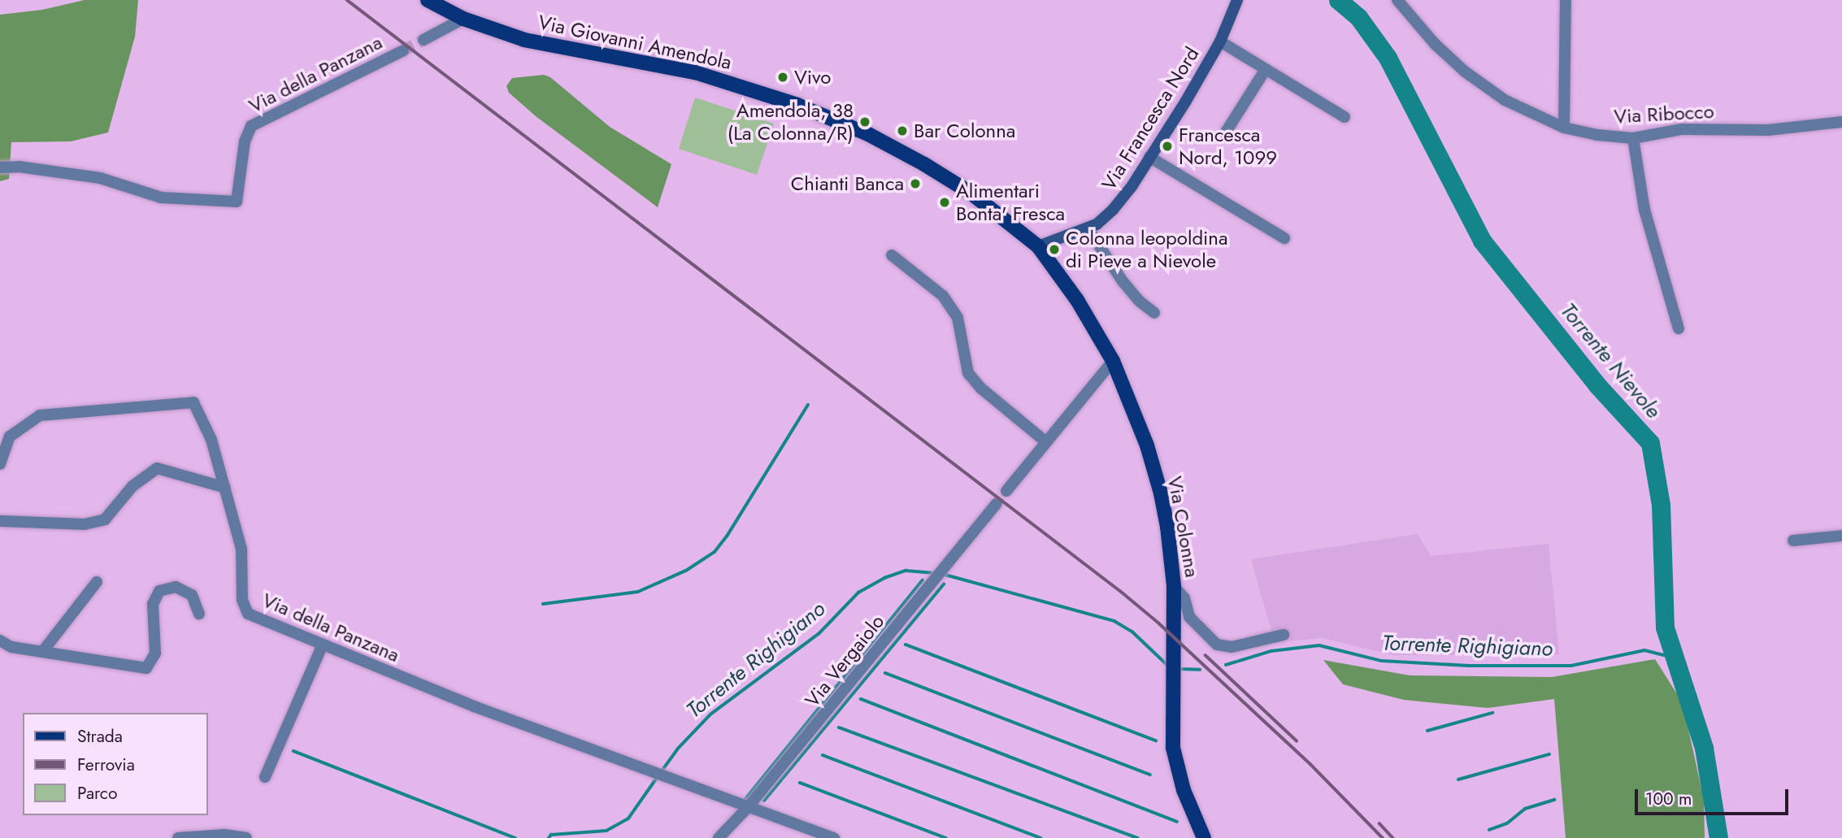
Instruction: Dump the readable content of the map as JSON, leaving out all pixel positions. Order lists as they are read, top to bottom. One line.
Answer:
{"streets":{"main road":["Via Giovanni Amendola","Via Francesca Nord","Via Colonna"],"street":["Via della Panzana","Via Ribocco","Via Vergaiolo"]},"crossings":[["Via Giovanni Amendola","Via Francesca Nord"],["Via Giovanni Amendola","Via Colonna"],["Via della Panzana","Via Vergaiolo"],["Via Francesca Nord","Via Colonna"]],"water":["Torrente Nievole","Torrente Righigiano"],"places":["Vivo","Amendola, 38 (La Colonna/R)","Bar Colonna","Francesca Nord, 1099","Chianti Banca","Alimentari Bonta' Fresca","Colonna leopoldina di Pieve a Nievole"],"legend":["Strada","Ferrovia","Parco"],"scale_bar":"100 m"}
